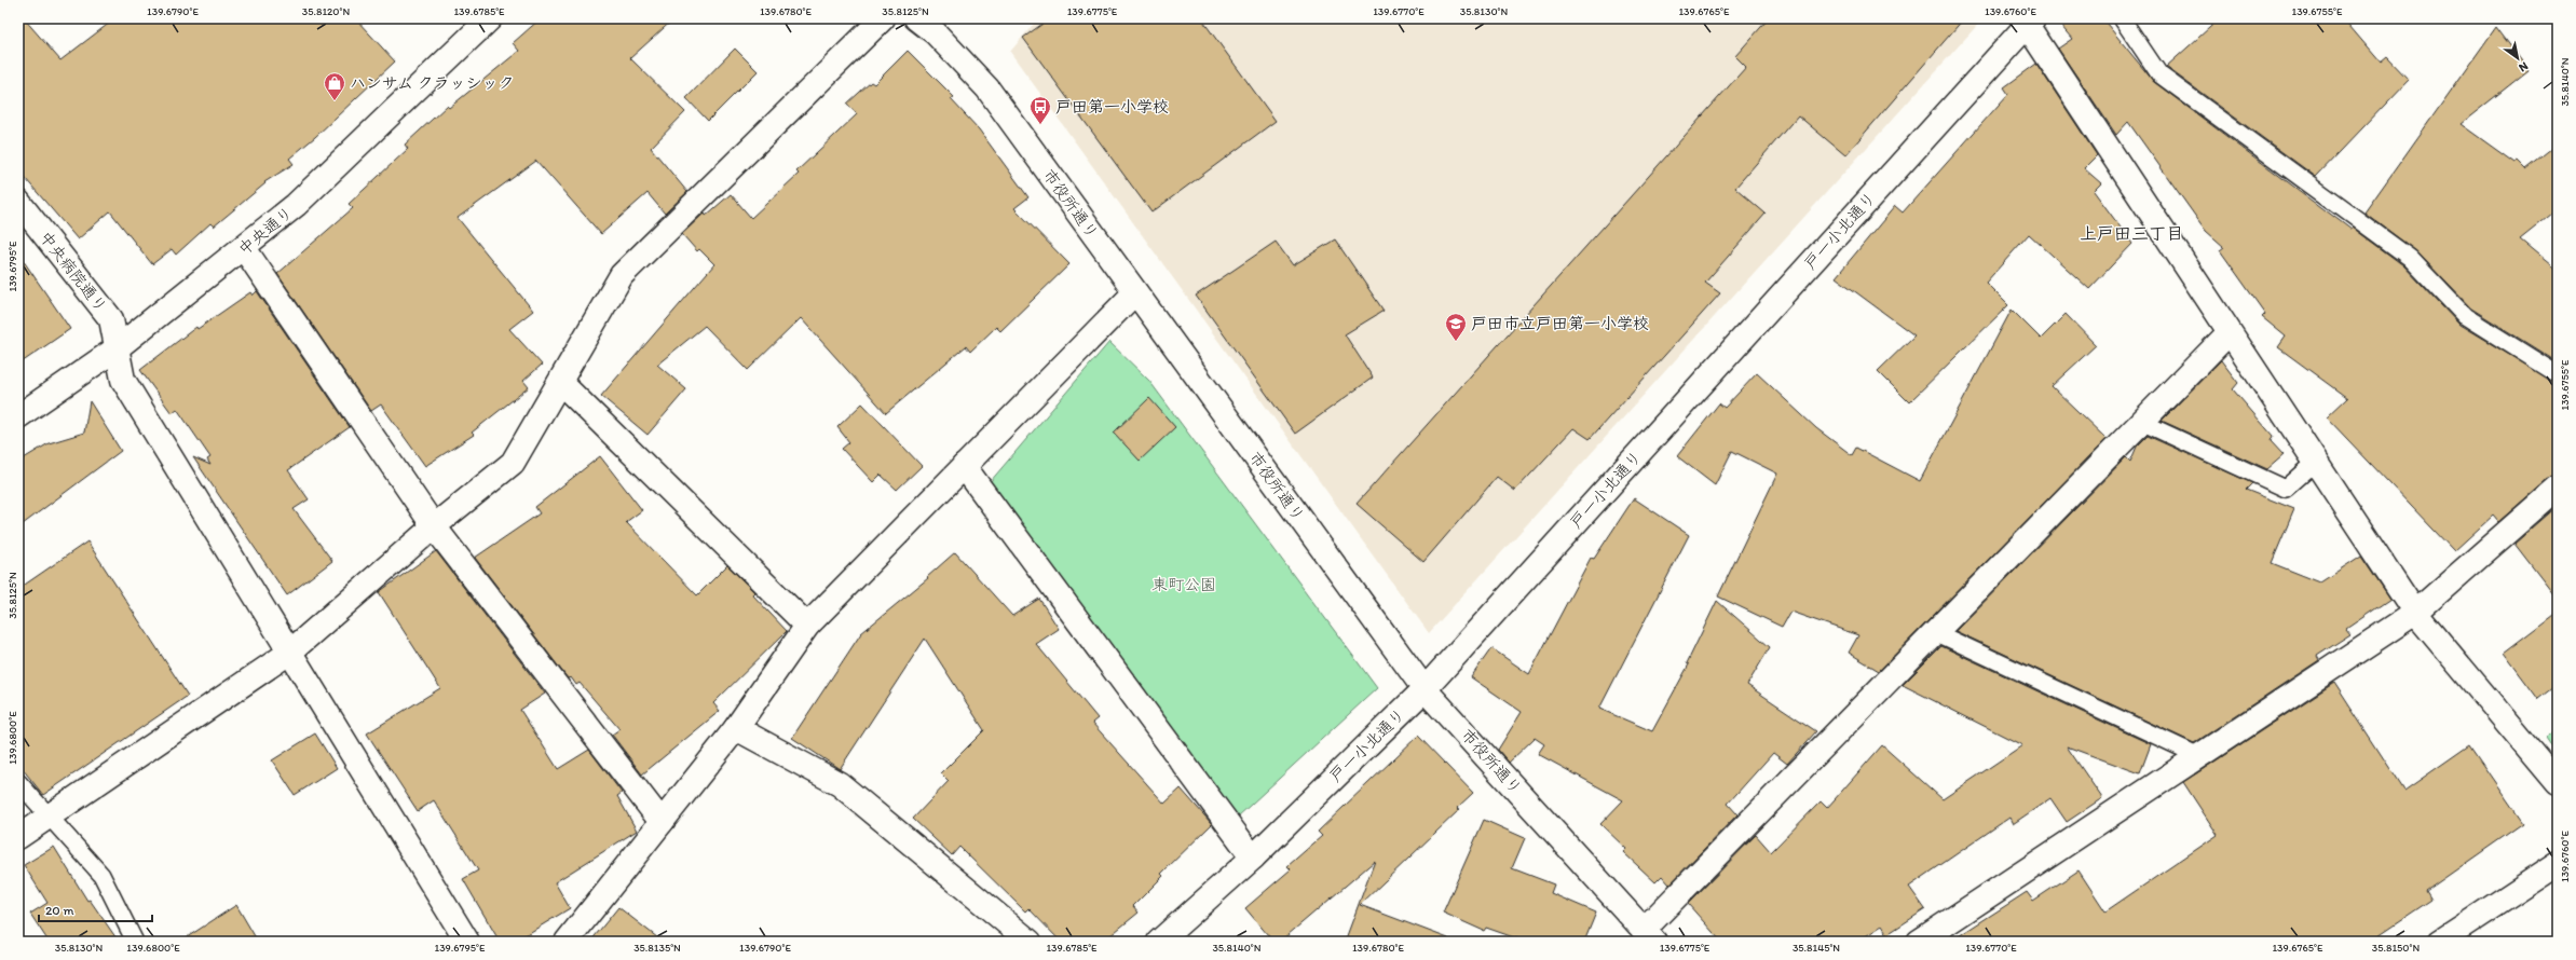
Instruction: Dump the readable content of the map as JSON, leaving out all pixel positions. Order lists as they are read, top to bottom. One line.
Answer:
{"streets":{"street":["市役所通り","中央通り","戸一小北通り","中央病院通り"]},"crossings":[["市役所通り","戸一小北通り"],["中央通り","中央病院通り"]],"districts":["上戸田三丁目"],"parks":["東町公園"],"places":{"shop":["ハンサム クラッシック"],"bus stop":["戸田第一小学校"],"school or university":["戸田市立戸田第一小学校"]},"scale_bar":"20 m","north":"bottom right","coordinates":["139.6790°E","35.8120°N","139.6785°E","139.6780°E","35.8125°N","139.6775°E","139.6770°E","35.8130°N","139.6765°E","139.6760°E","139.6755°E","35.8140°N","139.6795°E","139.6800°E","35.8135°N","35.8145°N","35.8150°N"]}
